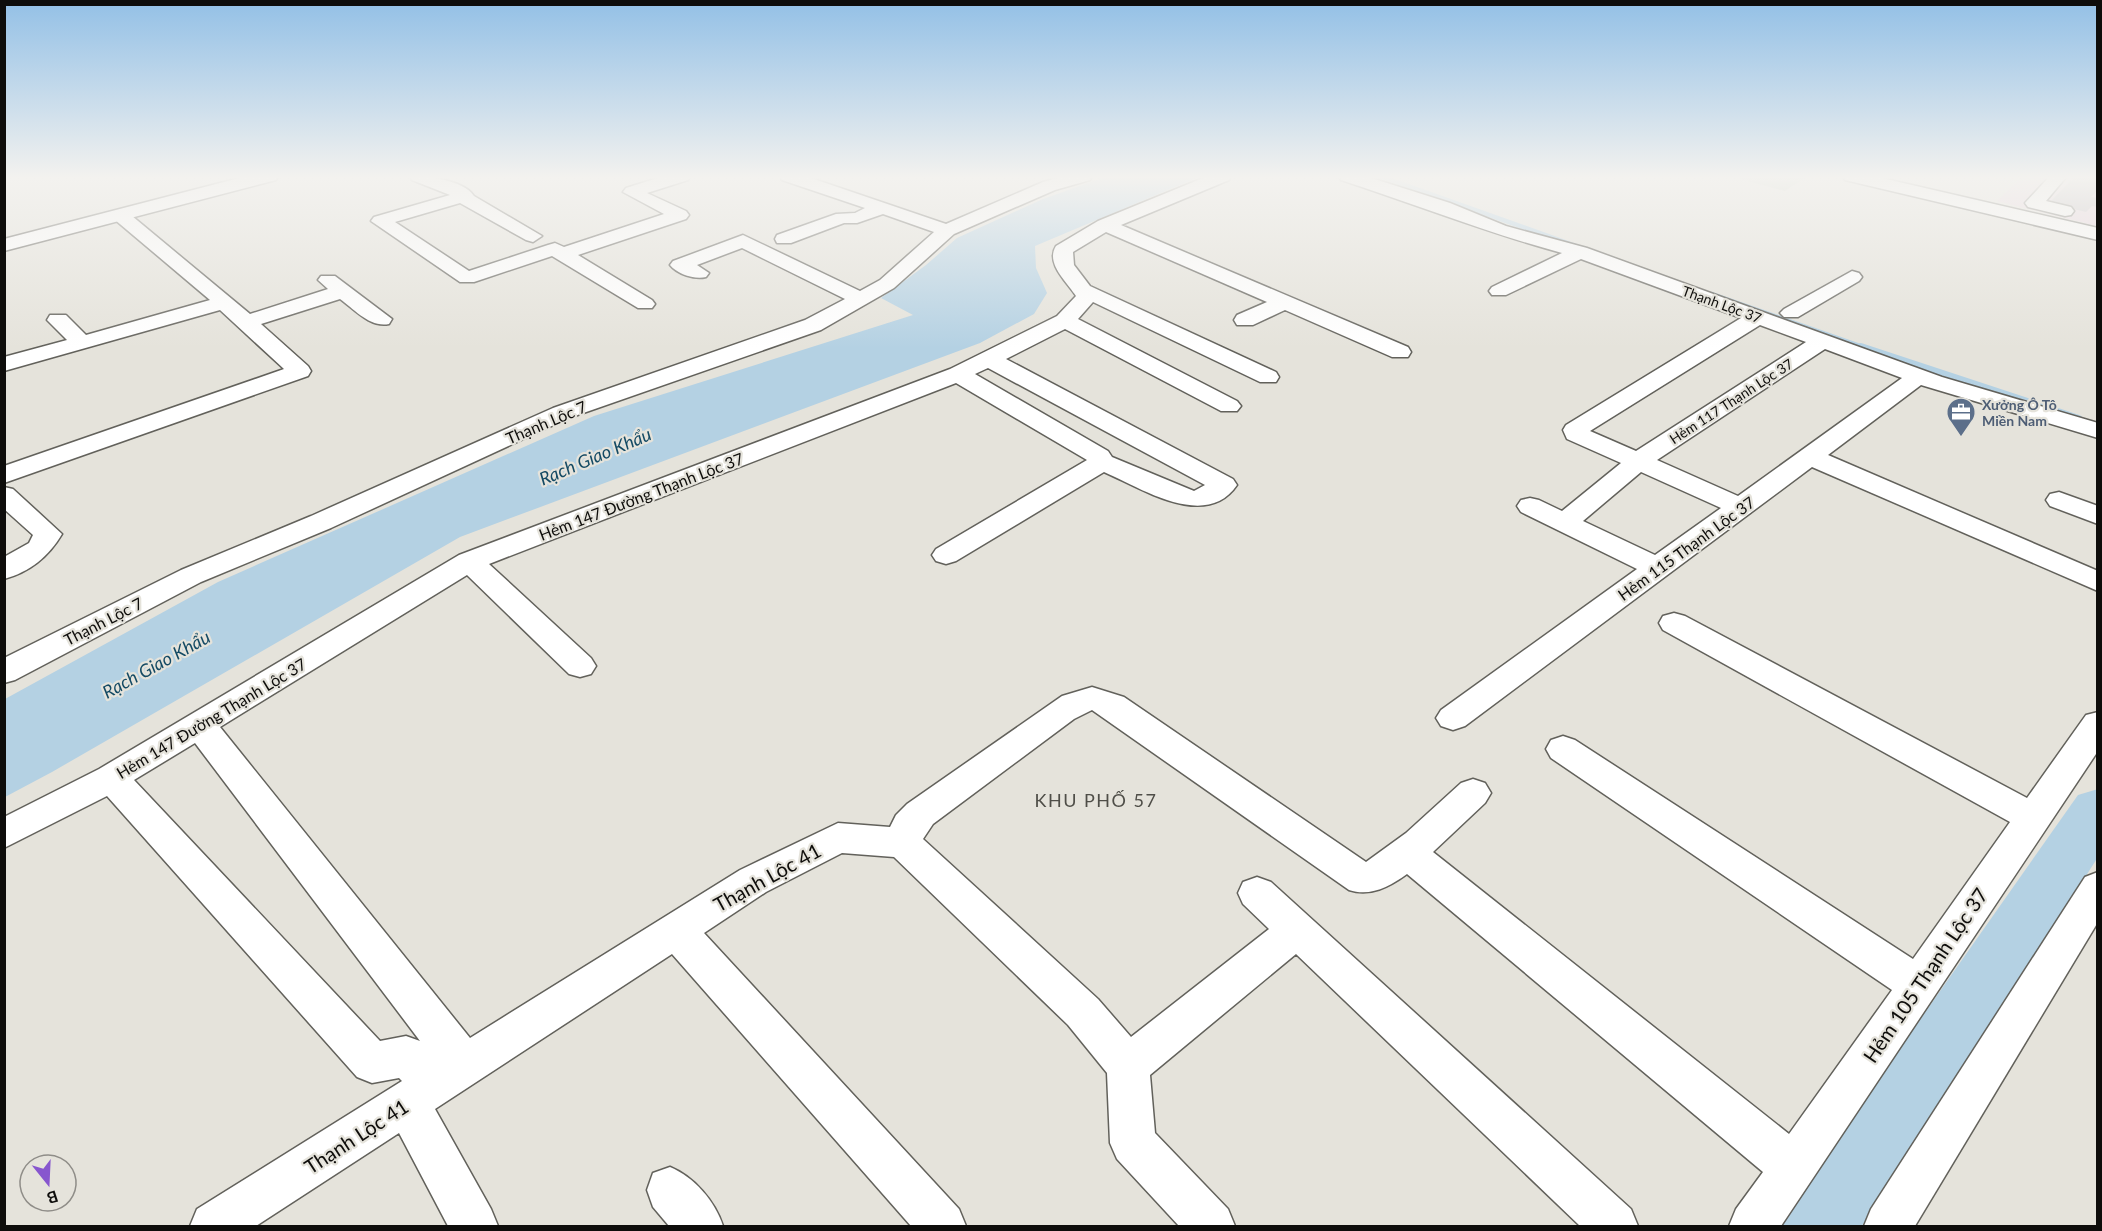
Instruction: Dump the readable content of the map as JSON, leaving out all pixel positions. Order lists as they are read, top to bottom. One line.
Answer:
{"streets":{"street":["Thạnh Lộc 37","Hẻm 117 Thạnh Lộc 37","Thạnh Lộc 7","Hẻm 147 Đường Thạnh Lộc 37","Hẻm 115 Thạnh Lộc 37","Thạnh Lộc 41","Hẻm 105 Thạnh Lộc 37"]},"crossings":[["Thạnh Lộc 37","Hẻm 117 Thạnh Lộc 37"],["Thạnh Lộc 37","Hẻm 115 Thạnh Lộc 37"]],"districts":["KHU PHỐ 57"],"water":["Rạch Giao Khẩu"],"places":{"office":["Xưởng Ô Tô Miền Nam"]},"north":"bottom"}
